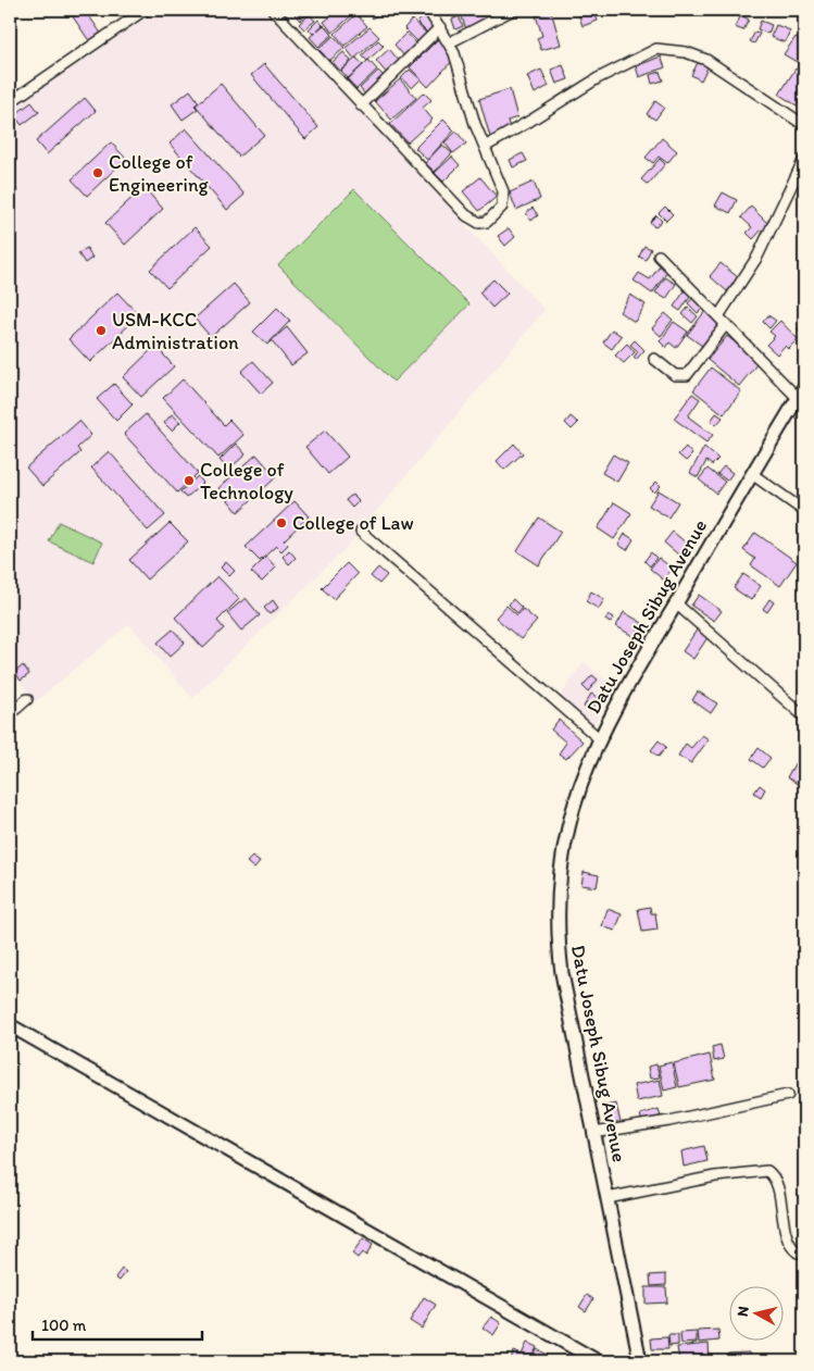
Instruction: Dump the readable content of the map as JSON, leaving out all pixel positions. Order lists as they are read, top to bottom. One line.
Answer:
{"streets":{"main road":["Datu Joseph Sibug Avenue"]},"places":["College of Engineering","USM-KCC Administration","College of Technology","College of Law"],"scale_bar":"100 m","north":"left"}
